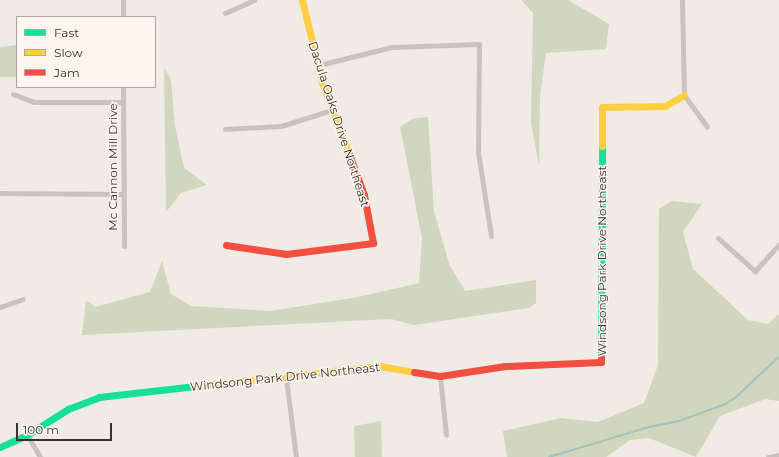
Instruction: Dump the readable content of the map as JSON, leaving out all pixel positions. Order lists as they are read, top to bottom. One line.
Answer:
{"streets":{"street":["Dacula Oaks Drive Northeast","Mc Cannon Mill Drive","Windsong Park Drive Northeast"]},"legend":["Fast","Slow","Jam"],"scale_bar":"100 m"}
